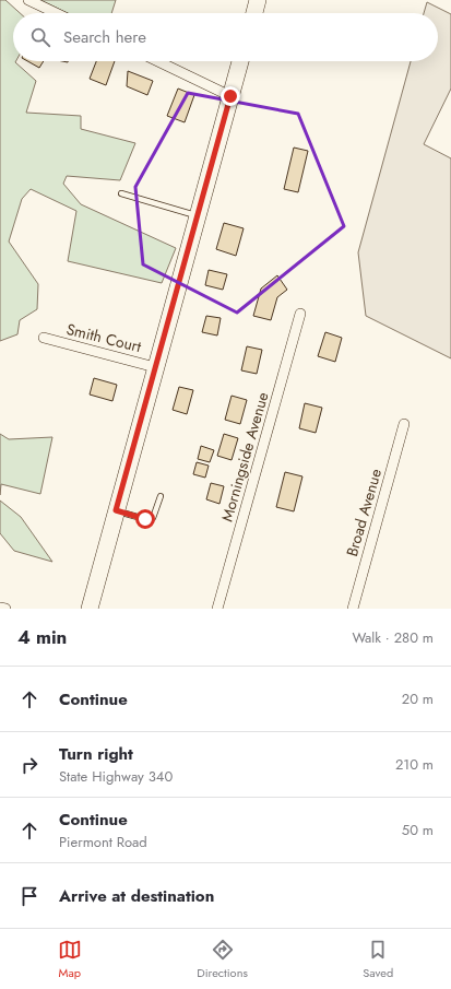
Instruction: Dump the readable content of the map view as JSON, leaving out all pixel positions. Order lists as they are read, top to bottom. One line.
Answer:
{"streets":{"street":["Smith Court","Morningside Avenue","Broad Avenue"]},"page":{"search":"Search here","heading":["4 min","Walk · 280 m"],"list":[["Continue","20 m"],["Turn right","State Highway 340","210 m"],["Continue","Piermont Road","50 m"],"Arrive at destination"],"nav":["Map","Directions","Saved"]}}
